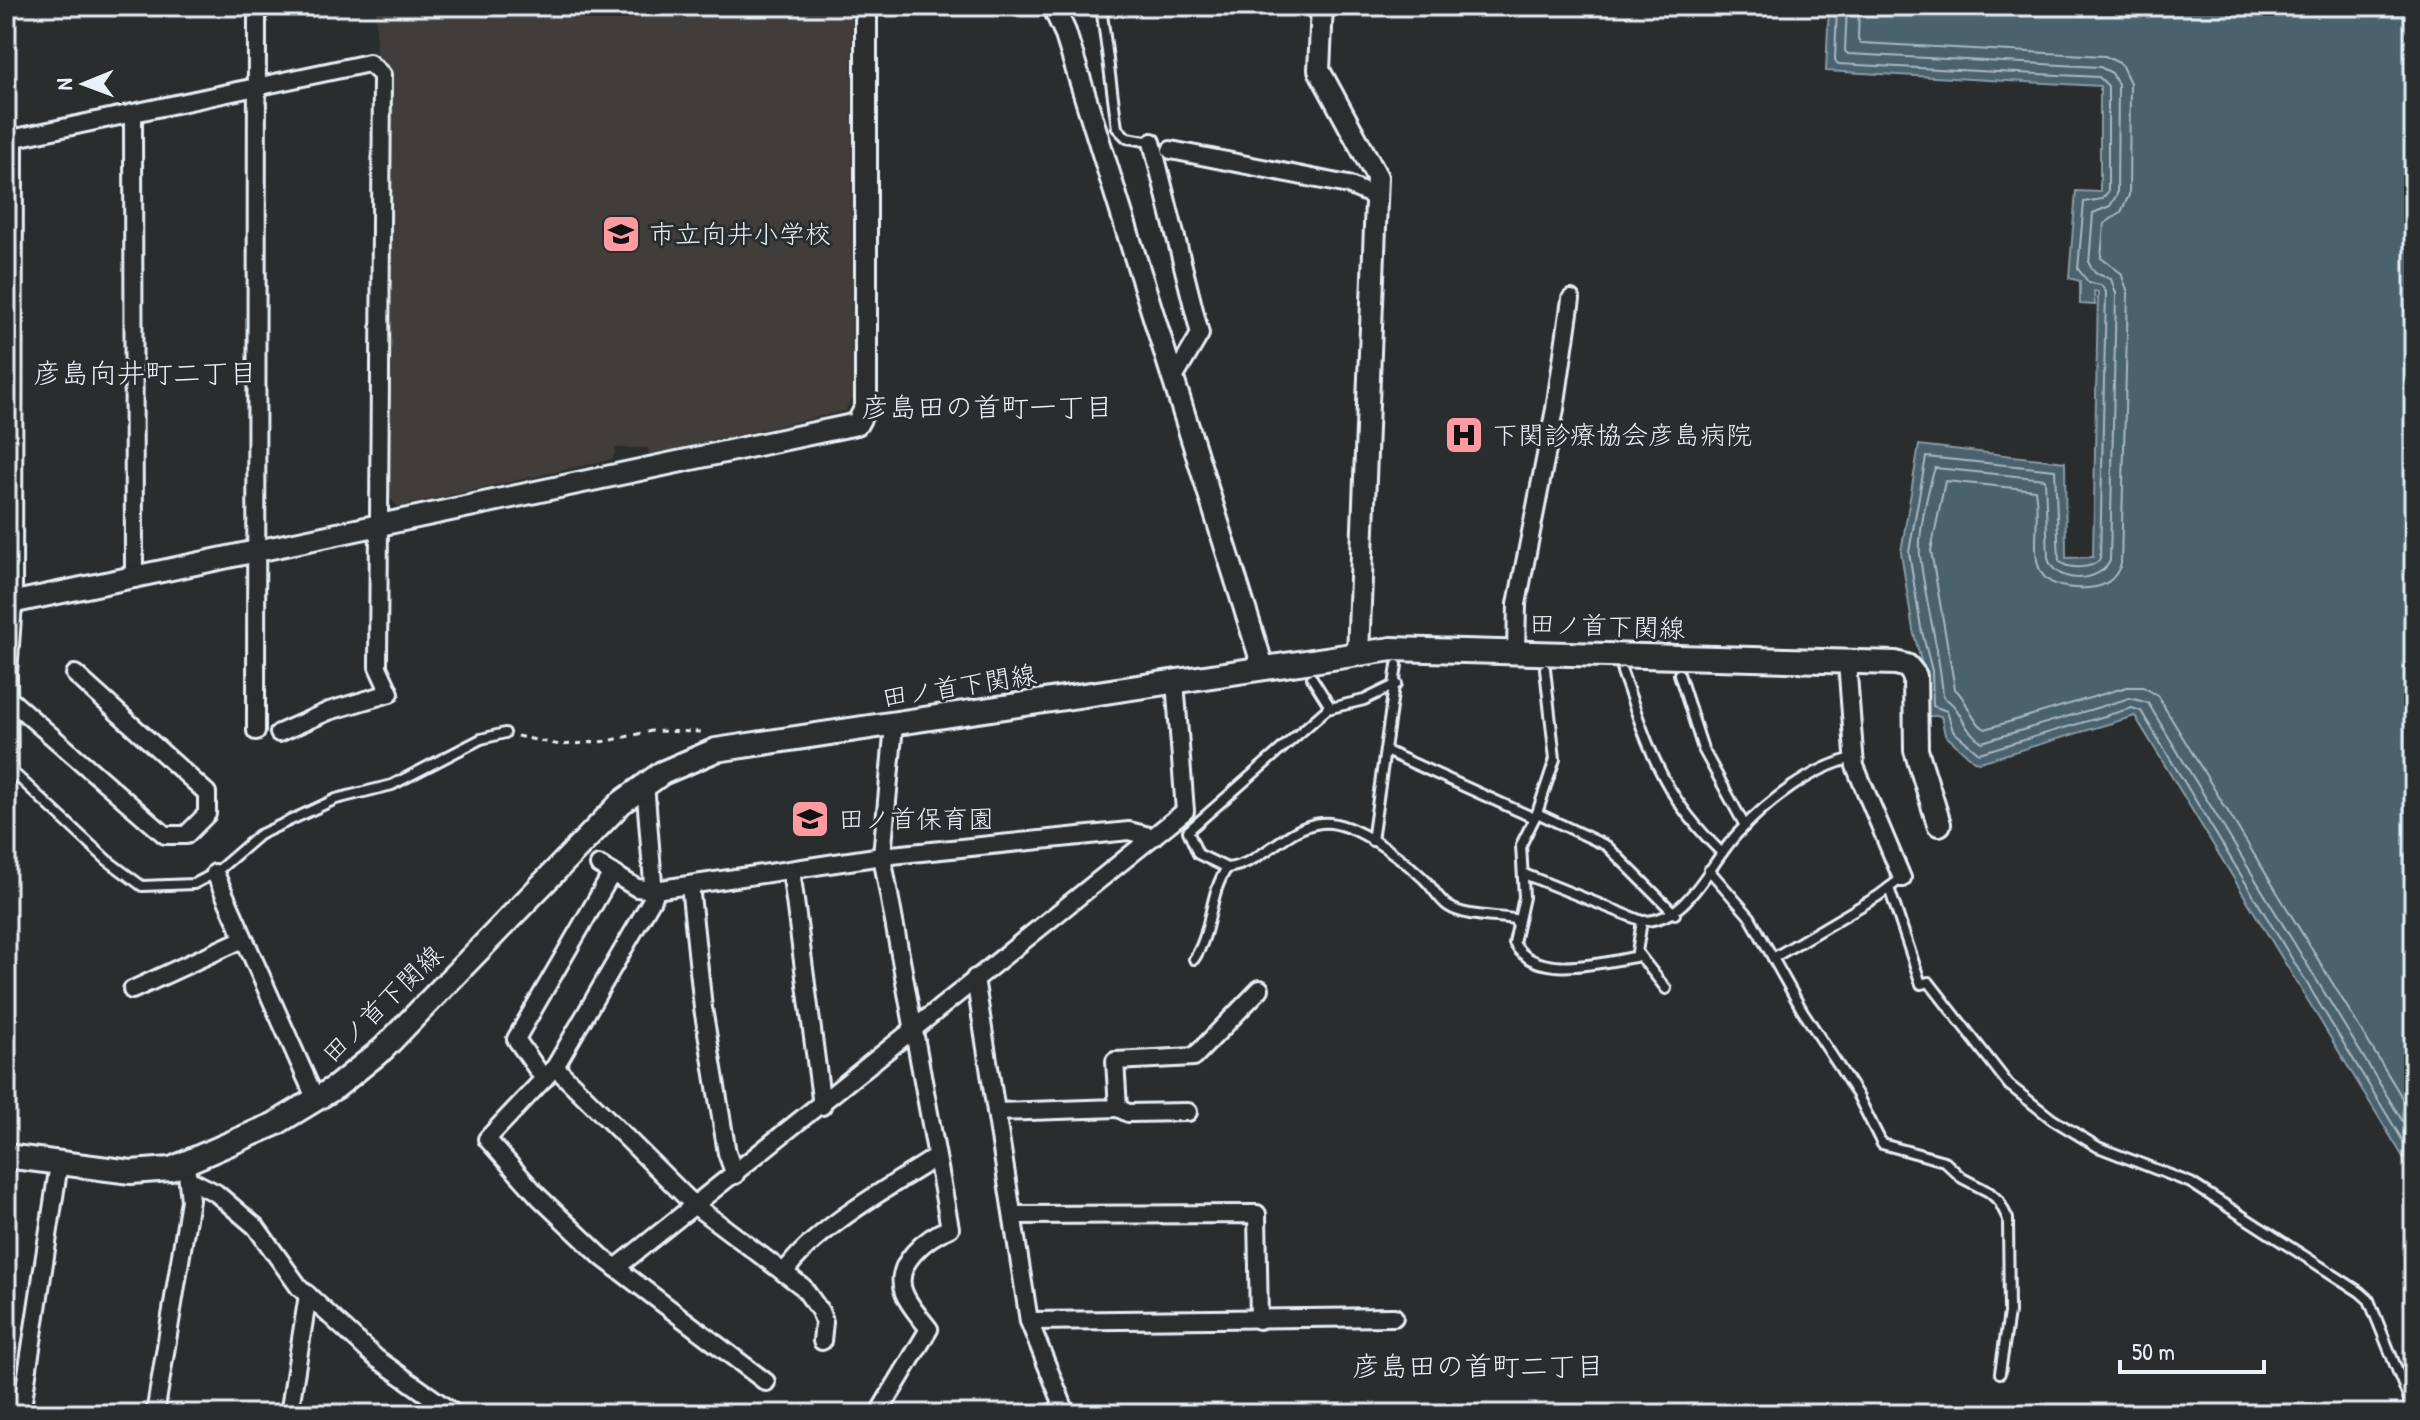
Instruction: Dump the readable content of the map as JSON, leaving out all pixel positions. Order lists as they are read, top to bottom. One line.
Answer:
{"streets":{"main road":["田ノ首下関線"]},"districts":["彦島向井町二丁目","彦島田の首町一丁目","彦島田の首町二丁目"],"places":{"school or university":["市立向井小学校","田ノ首保育園"],"hospital":["下関診療協会彦島病院"]},"scale_bar":"50 m","north":"left"}
